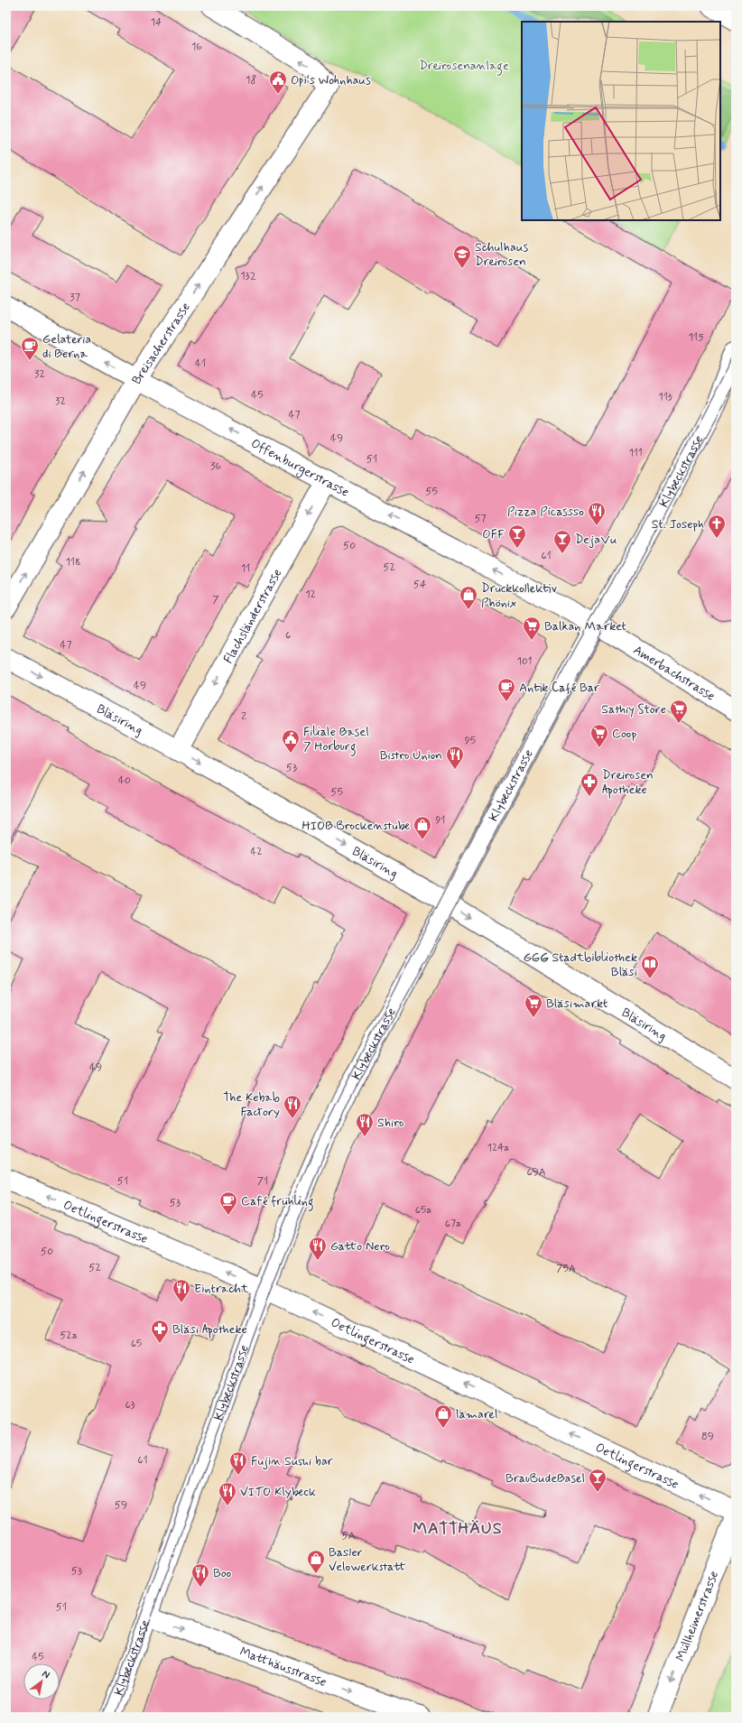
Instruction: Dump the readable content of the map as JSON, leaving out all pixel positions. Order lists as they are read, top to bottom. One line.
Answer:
{"streets":{"street":["Breisacherstrasse","Offenburgerstrasse","Klybeckstrasse","Flachsländerstrasse","Amerbachstrasse","Bläsiring","Oetlingerstrasse","Müllheimerstrasse","Matthäusstrasse"]},"crossings":[["Breisacherstrasse","Offenburgerstrasse"],["Offenburgerstrasse","Klybeckstrasse"],["Offenburgerstrasse","Flachsländerstrasse"],["Offenburgerstrasse","Amerbachstrasse"],["Klybeckstrasse","Amerbachstrasse"],["Klybeckstrasse","Bläsiring"],["Klybeckstrasse","Oetlingerstrasse"],["Klybeckstrasse","Matthäusstrasse"],["Flachsländerstrasse","Bläsiring"]],"one_way":["Breisacherstrasse","Offenburgerstrasse","Flachsländerstrasse","Bläsiring","Oetlingerstrasse","Müllheimerstrasse","Matthäusstrasse"],"districts":["MATTHÄUS"],"parks":["Dreirosenanlage"],"places":{"public building":["Opi‘s Wohnhaus","Filiale Basel 7 Horburg"],"school or university":["Schulhaus Dreirosen"],"cafe":["Gelateria di Berna","Antik Café Bar","Café frühling"],"restaurant":["Pizza Picassso","Bistro Union","The Kebab Factory","Shiro","Gatto Nero","Eintracht","Fujin Sushi bar","VITO Klybeck","Boo"],"church":["St. Joseph"],"bar":["OFF","DejaVu","BrauBudeBasel"],"shop":["Druckkollektiv Phönix","HIOB Brockenstube","lamarel","Basler Velowerkstatt"],"supermarket":["Balkan Market","Sathiy Store","Coop","Bläsimarkt"],"pharmacy":["Dreirosen Apotheke","Bläsi Apotheke"],"library":["GGG Stadtbibliothek Bläsi"]},"house_numbers":["14","16","18","132","37","115","41","32","45","113","32","47","49","111","51","36","55","57","50","61","118","52","11","54","12","7","6","47","101","49","2","95","53","40","55","91","42","49","124a","69A","51","71","53","65a","67a","50","52","75A","52a","65","63","89","61","59","5A","53","51","45"],"north":"top right"}
